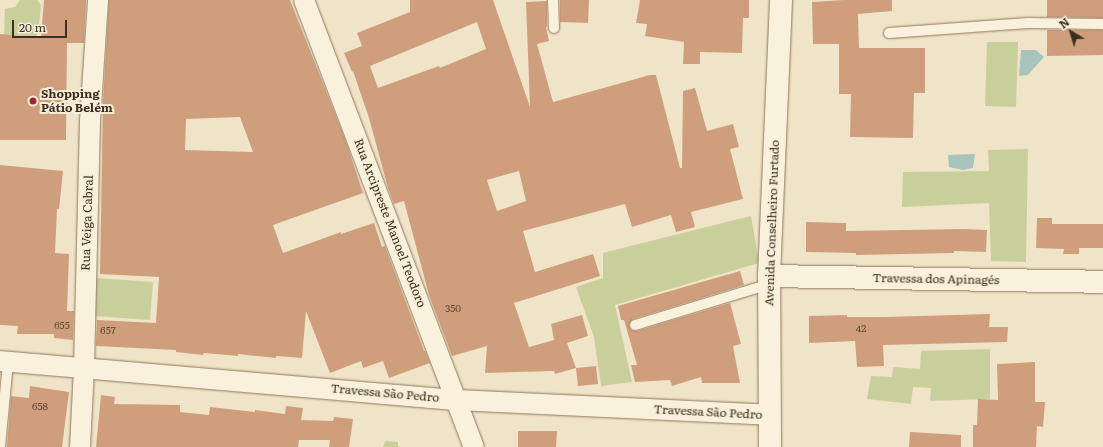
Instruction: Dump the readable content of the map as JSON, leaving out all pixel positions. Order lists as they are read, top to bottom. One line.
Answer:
{"streets":{"main road":["Avenida Conselheiro Furtado","Travessa dos Apinagés"],"street":["Rua Veiga Cabral","Rua Arcipreste Manoel Teodoro","Travessa São Pedro"]},"crossings":[["Rua Veiga Cabral","Travessa São Pedro"],["Rua Arcipreste Manoel Teodoro","Travessa São Pedro"],["Avenida Conselheiro Furtado","Travessa dos Apinagés"],["Avenida Conselheiro Furtado","Travessa São Pedro"]],"places":["Shopping Pátio Belém"],"house_numbers":["350","655","42","657","658"],"scale_bar":"20 m","north":"top left"}
